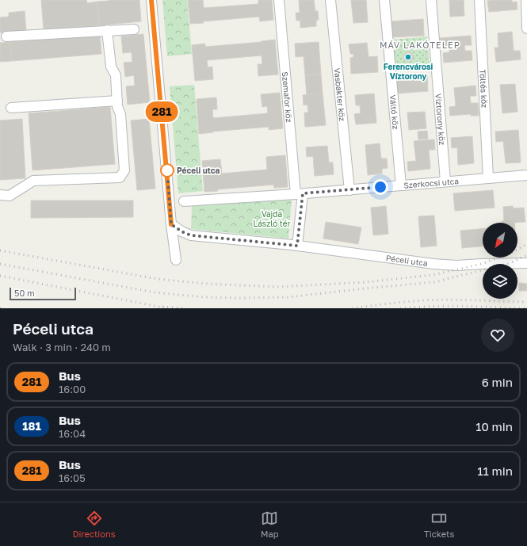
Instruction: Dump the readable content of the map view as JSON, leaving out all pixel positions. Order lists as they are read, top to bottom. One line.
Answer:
{"streets":{"street":["Töltés köz","Vasbakter köz","Szemafor köz","Váltó köz","Víztorony köz","Szerkocsi utca","Péceli utca"]},"crossings":[["Töltés köz","Szerkocsi utca"],["Vasbakter köz","Szerkocsi utca"],["Szemafor köz","Szerkocsi utca"],["Szemafor köz","Péceli utca"],["Váltó köz","Szerkocsi utca"],["Víztorony köz","Szerkocsi utca"]],"districts":["MÁV LAKÓTELEP"],"parks":["Vajda László tér"],"places":["Ferencvárosi Víztorony","Péceli utca"],"lines":["bus line 281"],"scale_bar":"50 m","north":"bottom left","page":{"on_map":"281","scale":"50 m","heading":["Péceli utca","Walk · 3 min · 240 m"],"list":[{"mark":"281","name":"Bus","note":"16:00","value":"6 min"},{"mark":"181","name":"Bus","note":"16:04","value":"10 min"},{"mark":"281","name":"Bus","note":"16:05","value":"11 min"}],"tabs":["Directions","Map","Tickets"]}}
